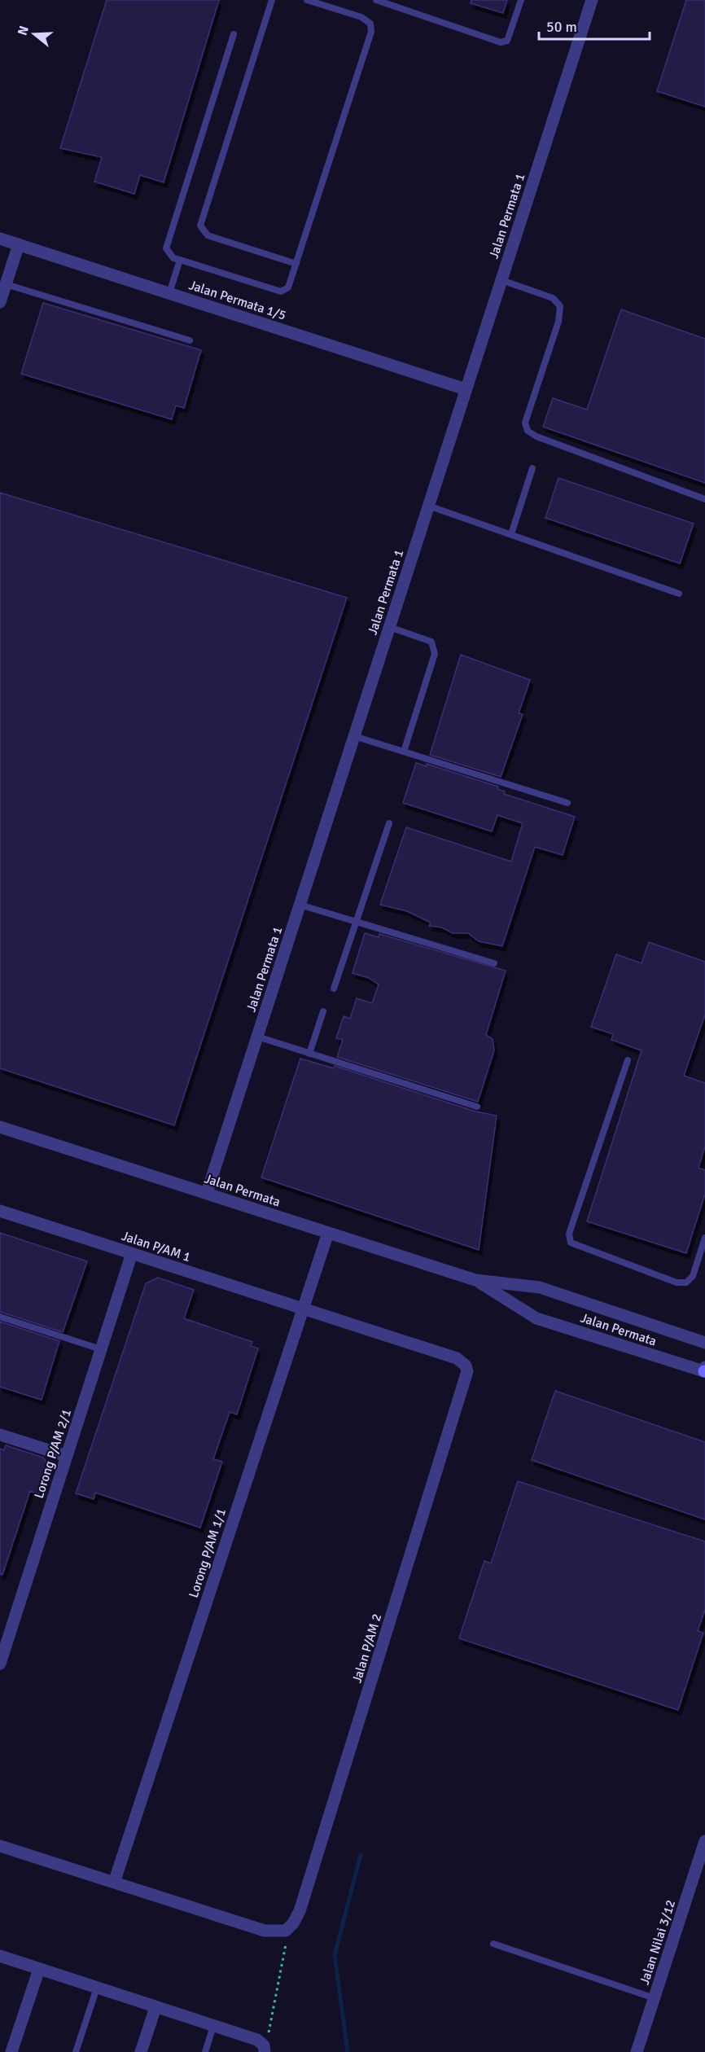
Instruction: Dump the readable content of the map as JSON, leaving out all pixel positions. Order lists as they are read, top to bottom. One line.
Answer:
{"streets":{"street":["Jalan Permata 1","Jalan Permata 1/5","Jalan Permata","Jalan P/AM 1","Lorong P/AM 2/1","Lorong P/AM 1/1","Jalan P/AM 2","Jalan Nilai 3/12"]},"crossings":[["Jalan Permata 1","Jalan Permata 1/5"],["Jalan Permata 1","Jalan Permata"],["Jalan Permata","Lorong P/AM 1/1"],["Jalan P/AM 1","Lorong P/AM 2/1"],["Jalan P/AM 1","Lorong P/AM 1/1"],["Jalan P/AM 1","Jalan P/AM 2"],["Lorong P/AM 1/1","Jalan P/AM 2"]],"scale_bar":"50 m","north":"left"}
